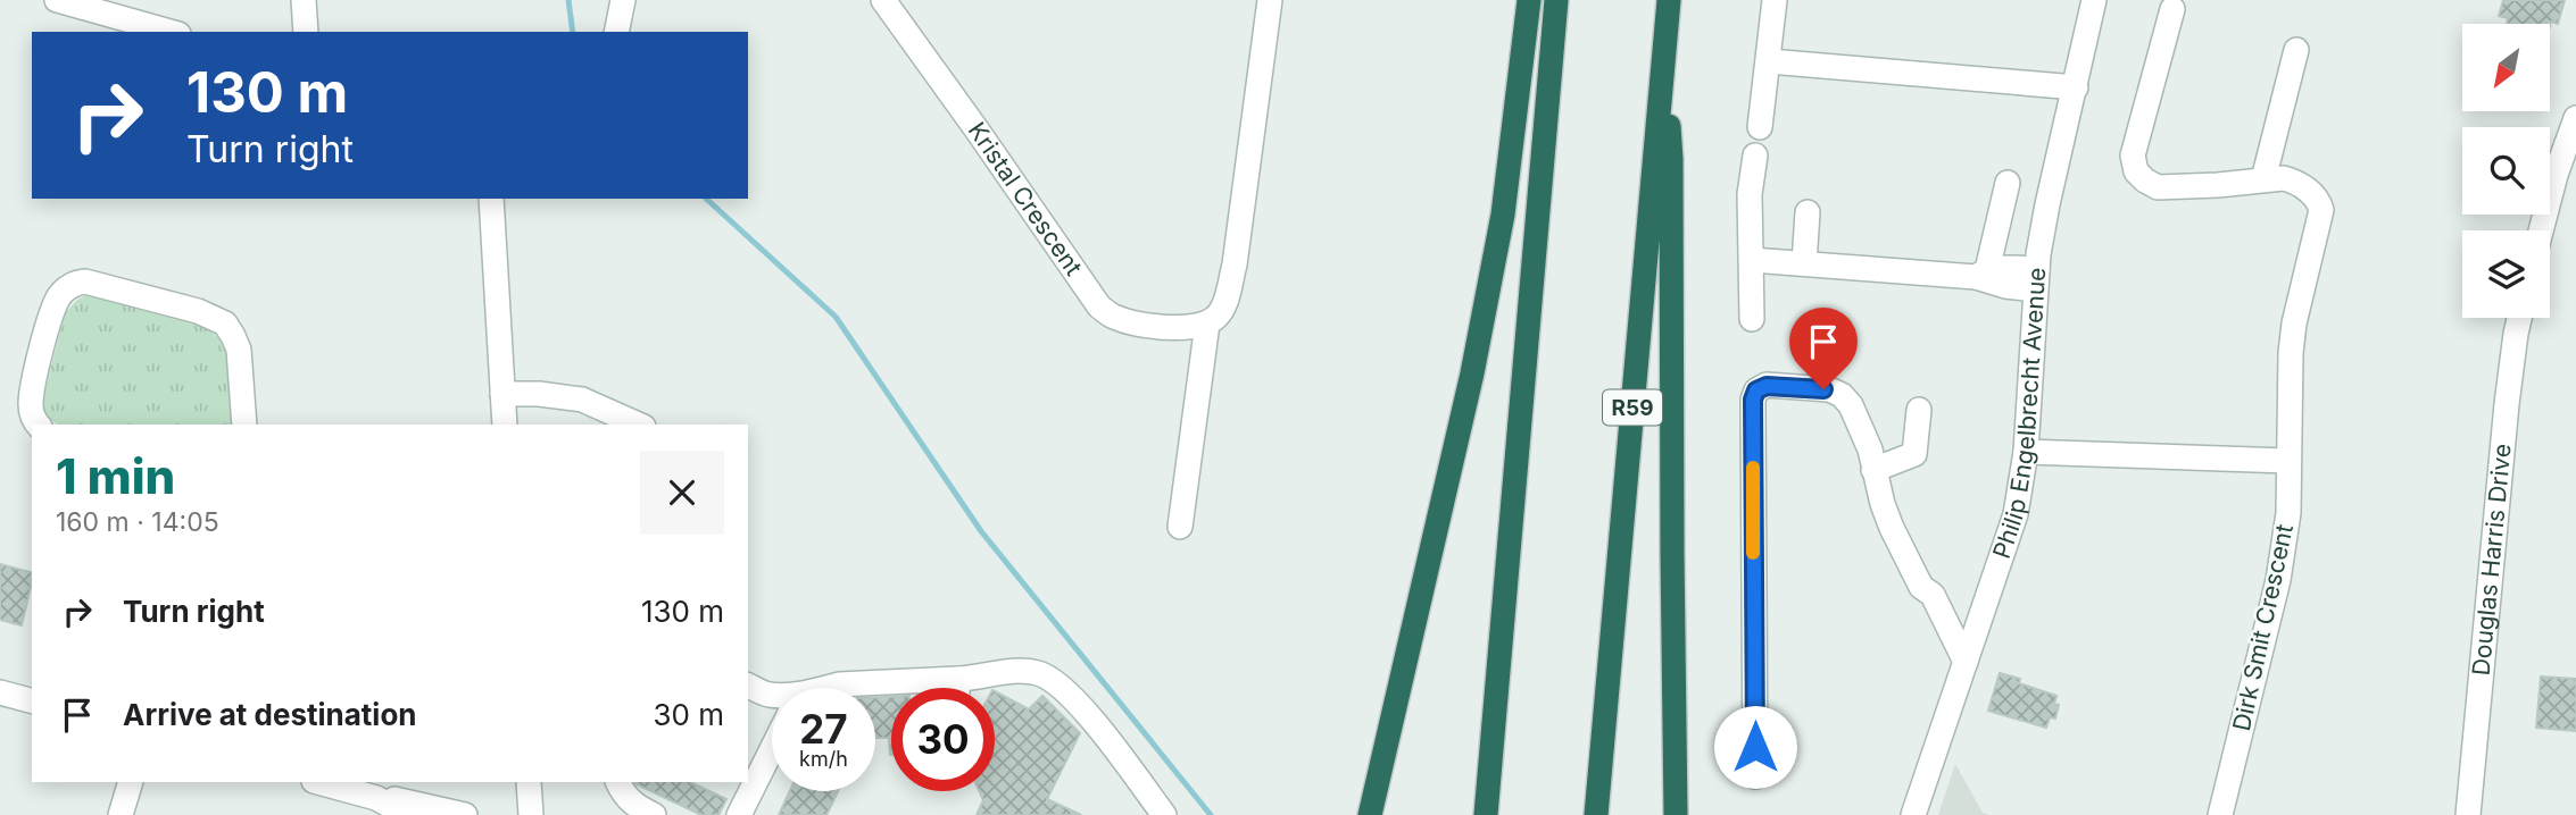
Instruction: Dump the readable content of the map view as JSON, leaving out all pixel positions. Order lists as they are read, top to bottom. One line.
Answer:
{"streets":{"highway":["R59"],"street":["Kristal Crescent","Philip Engelbrecht Avenue","Douglas Harris Drive","Dirk Smit Crescent"]},"north":"bottom left","page":{"turn":["130 m","Turn right"],"heading":["1 min","160 m · 14:05"],"list":[{"name":"Turn right","value":"130 m"},{"name":"Arrive at destination","value":"30 m"}],"speed":"27 km/h","limit":"30"}}
